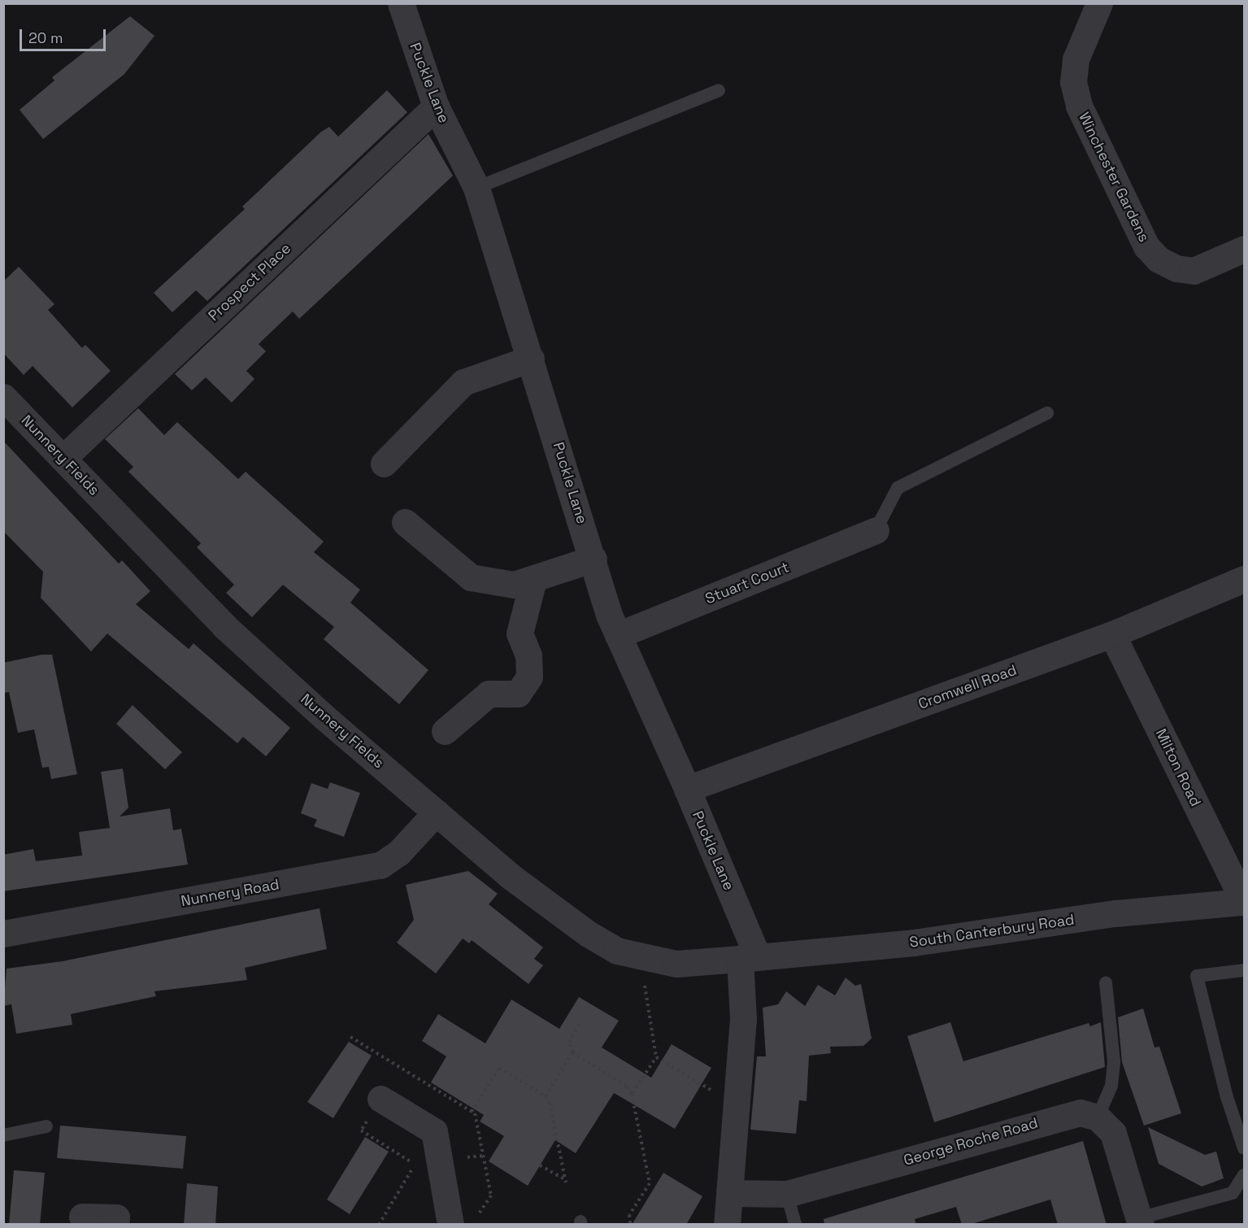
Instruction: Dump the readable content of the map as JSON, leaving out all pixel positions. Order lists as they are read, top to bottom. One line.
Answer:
{"streets":{"street":["Puckle Lane","Winchester Gardens","Prospect Place","Nunnery Fields","Stuart Court","Cromwell Road","Milton Road","Nunnery Road","South Canterbury Road","George Roche Road"]},"crossings":[["Puckle Lane","Prospect Place"],["Puckle Lane","Nunnery Fields"],["Puckle Lane","Stuart Court"],["Puckle Lane","Cromwell Road"],["Puckle Lane","South Canterbury Road"],["Prospect Place","Nunnery Fields"],["Nunnery Fields","Nunnery Road"],["Nunnery Fields","South Canterbury Road"],["Cromwell Road","Milton Road"],["Milton Road","South Canterbury Road"]],"scale_bar":"20 m"}
